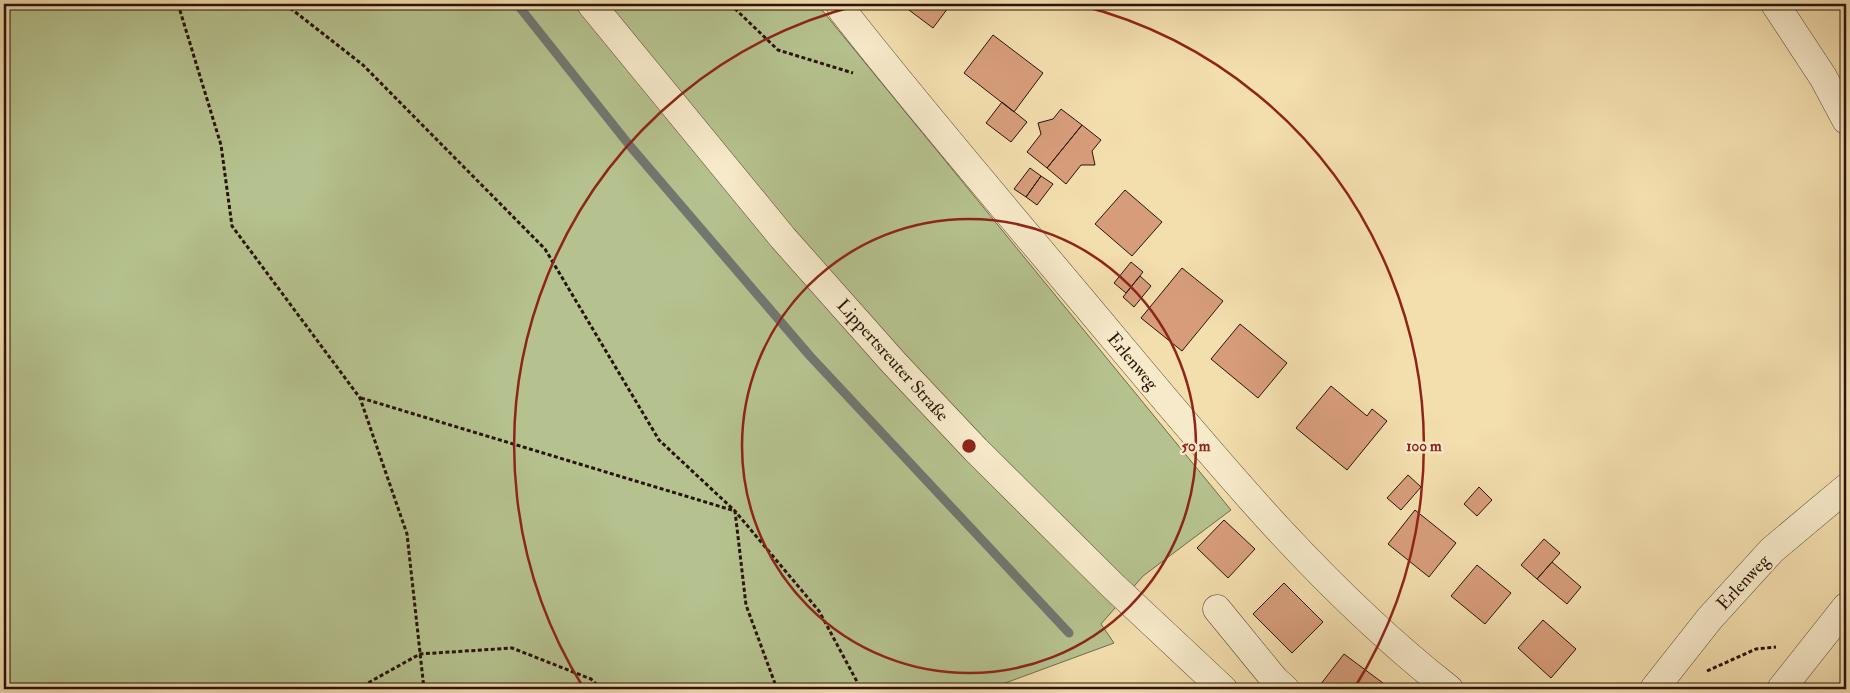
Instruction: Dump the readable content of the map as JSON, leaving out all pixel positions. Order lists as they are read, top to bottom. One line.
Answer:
{"streets":{"street":["Lippertsreuter Straße","Erlenweg"]},"rings":["50 m","100 m"]}
